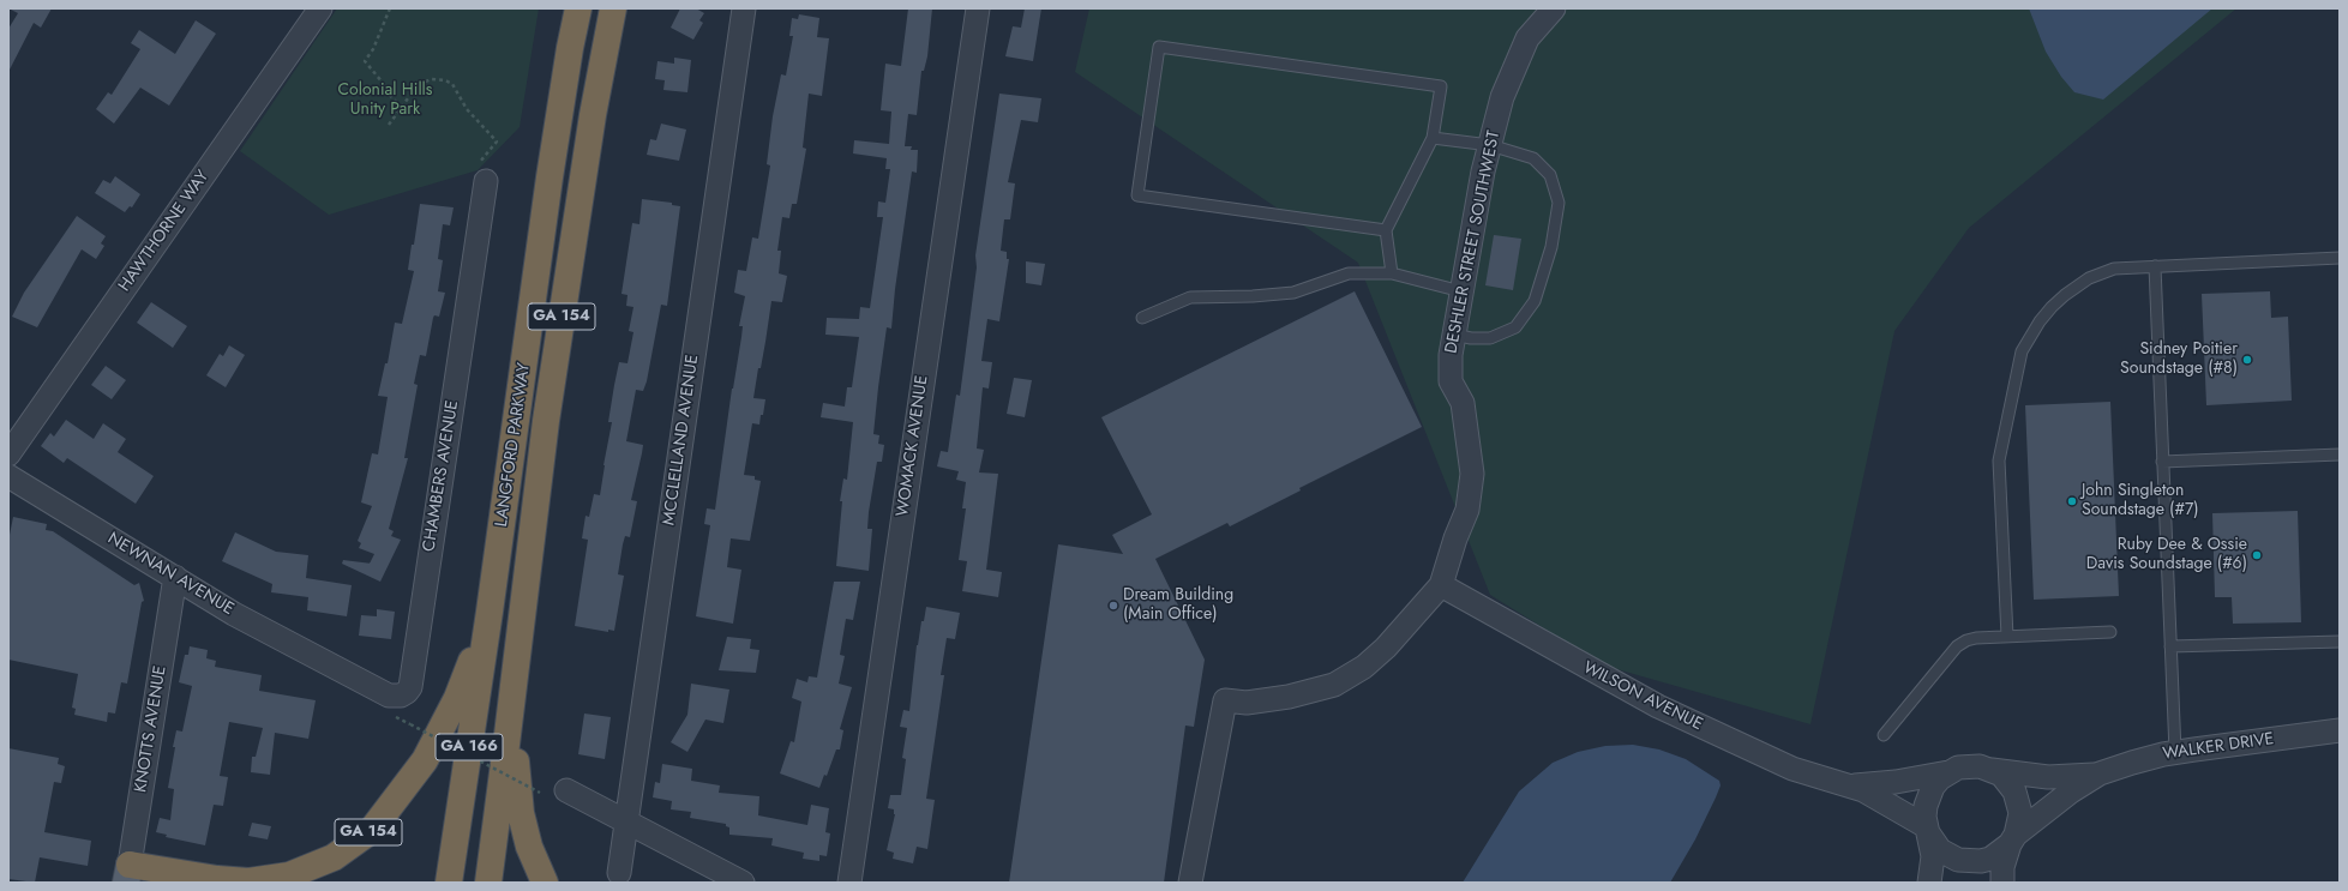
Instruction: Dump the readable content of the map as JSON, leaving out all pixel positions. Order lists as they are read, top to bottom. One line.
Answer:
{"streets":{"highway":["GA 154","LANGFORD PARKWAY","GA 166"],"street":["HAWTHORNE WAY","DESHLER STREET SOUTHWEST","MCCLELLAND AVENUE","WOMACK AVENUE","CHAMBERS AVENUE","NEWNAN AVENUE","WILSON AVENUE","KNOTTS AVENUE","WALKER DRIVE"]},"crossings":[["DESHLER STREET SOUTHWEST","WILSON AVENUE"],["GA 154","LANGFORD PARKWAY"],["GA 154","KNOTTS AVENUE"],["CHAMBERS AVENUE","NEWNAN AVENUE"],["NEWNAN AVENUE","KNOTTS AVENUE"]],"parks":["Colonial Hills Unity Park"],"places":["Sidney Poitier Soundstage (#8)","John Singleton Soundstage (#7)","Ruby Dee & Ossie Davis Soundstage (#6)","Dream Building (Main Office)"]}
